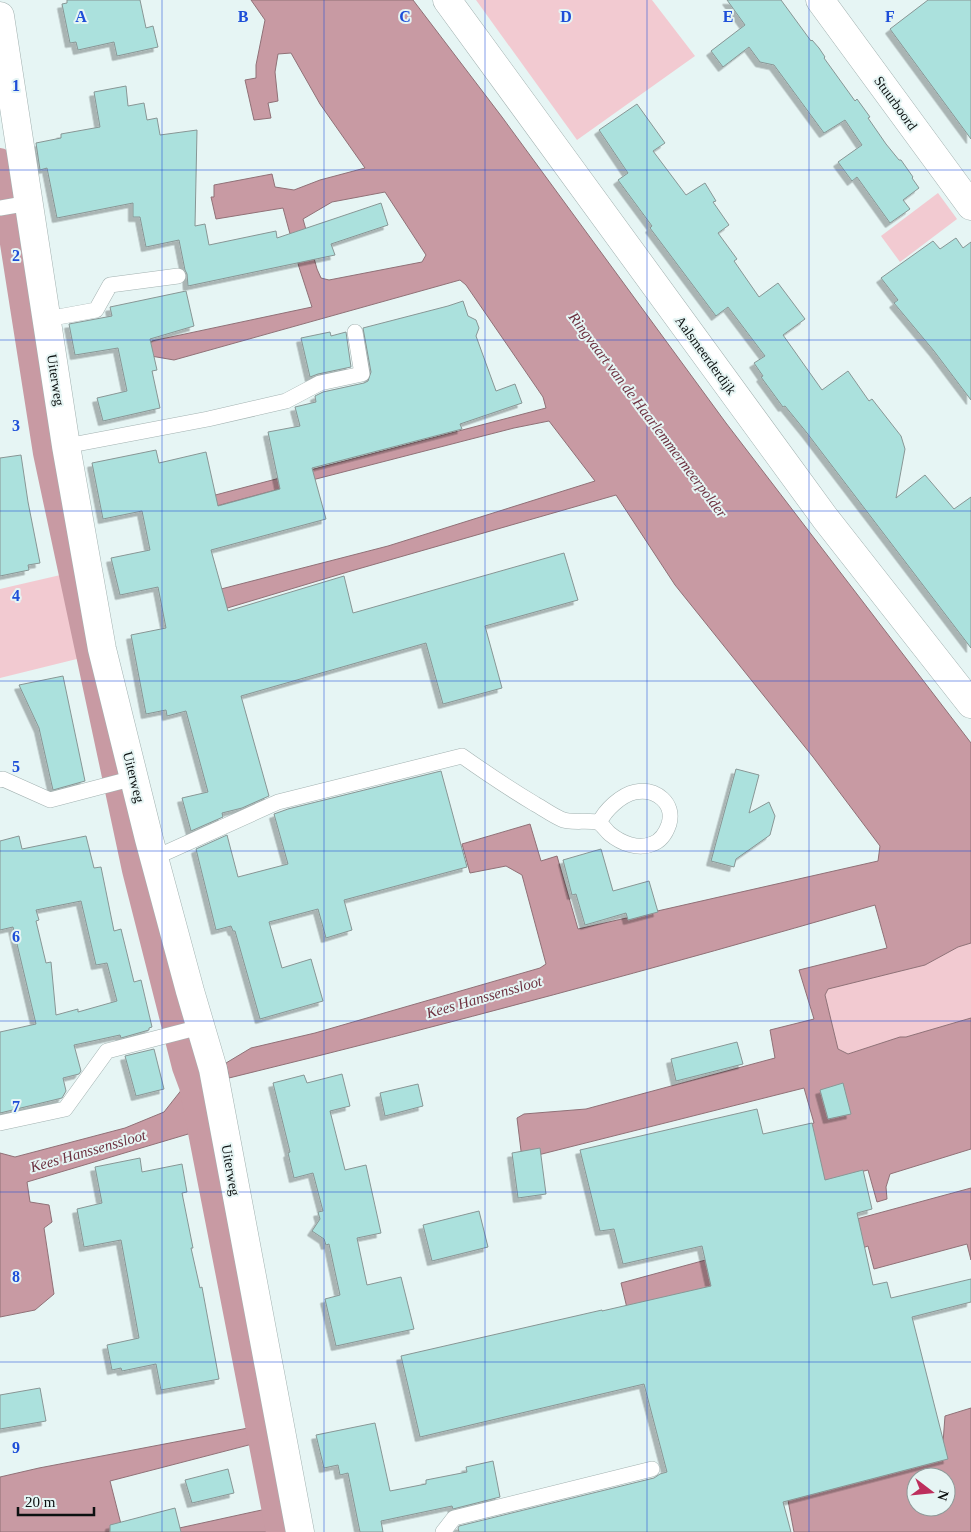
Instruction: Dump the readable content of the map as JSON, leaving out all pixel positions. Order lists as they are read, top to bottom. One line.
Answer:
{"streets":{"street":["Stuurboord","Aalsmeerderdijk","Uiterweg"]},"water":["Ringvaart van de Haarlemmermeerpolder","Kees Hanssenssloot"],"scale_bar":"20 m","north":"right","grid":{"columns":["A","B","C","D","E","F"],"rows":["1","2","3","4","5","6","7","8","9"]}}
